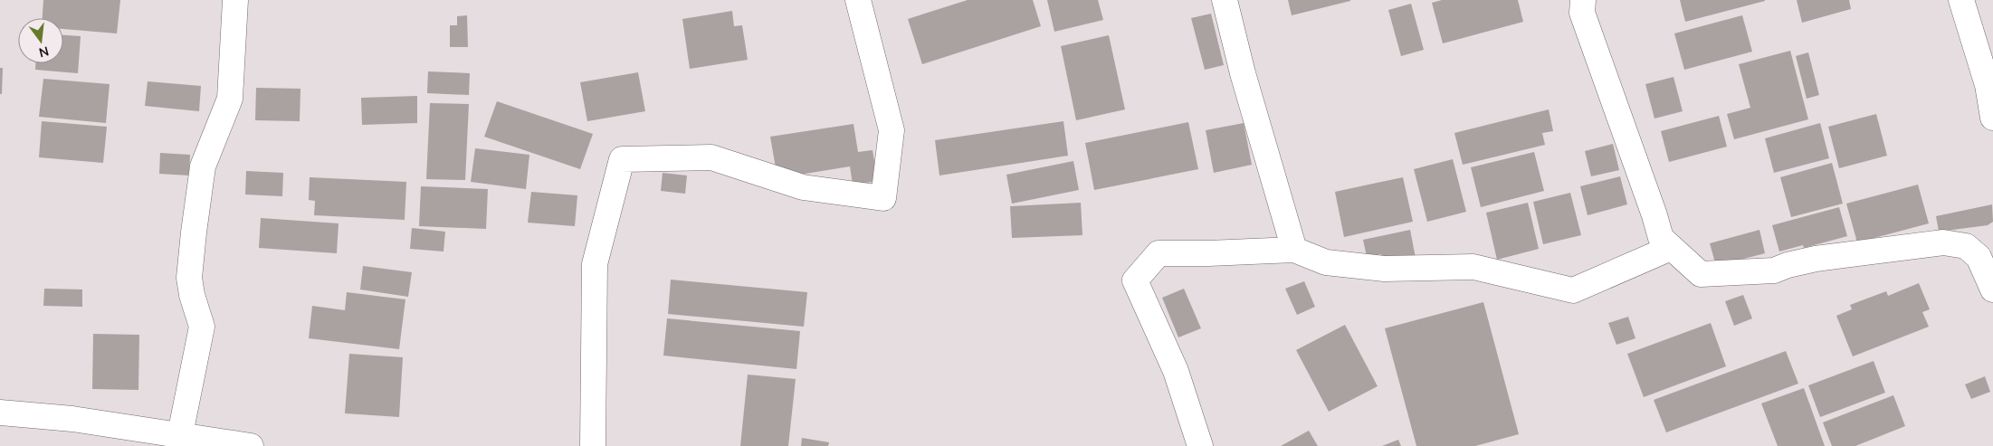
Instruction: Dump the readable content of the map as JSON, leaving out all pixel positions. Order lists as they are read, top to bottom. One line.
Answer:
{"north":"bottom"}
